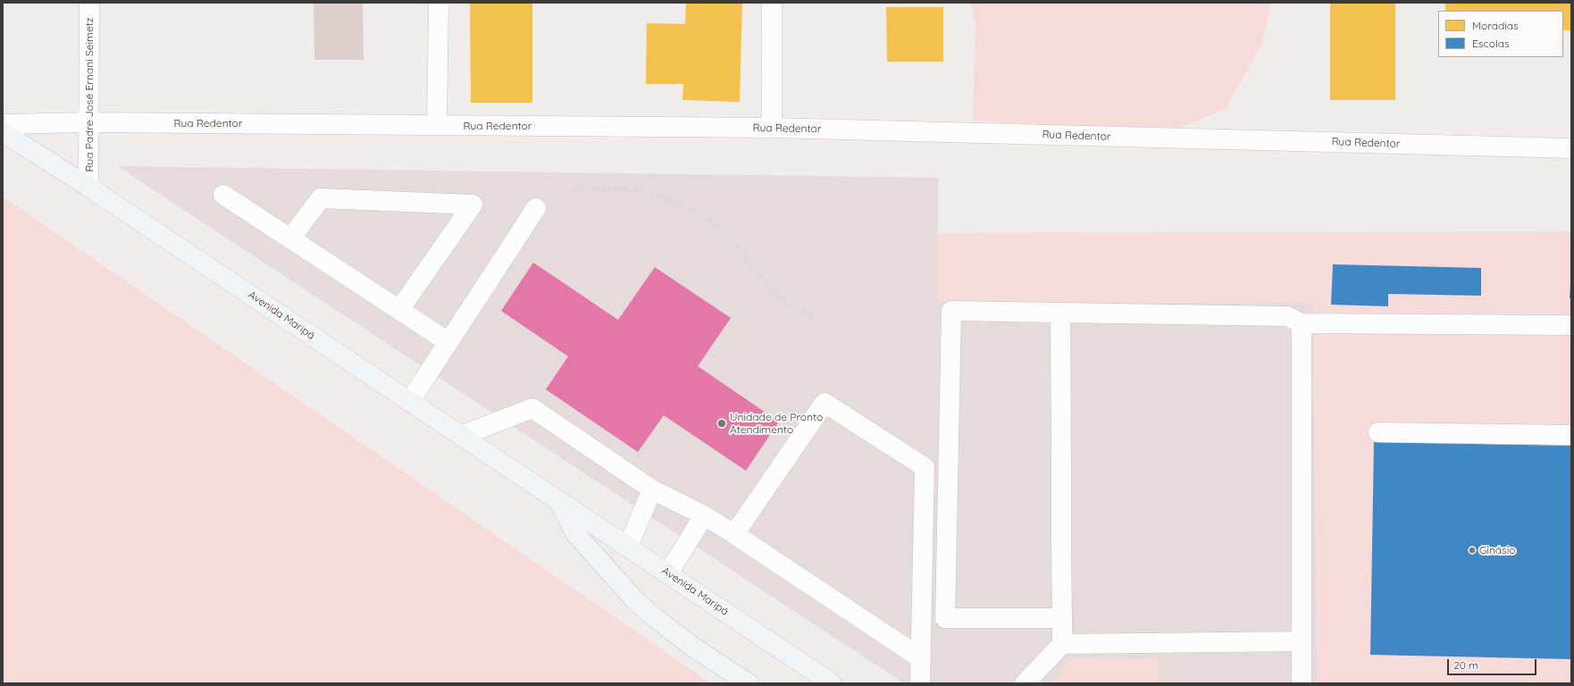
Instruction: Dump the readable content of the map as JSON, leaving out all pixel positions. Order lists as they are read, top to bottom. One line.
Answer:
{"streets":{"main road":["Avenida Maripá"],"street":["Rua Padre José Ernani Seimetz","Rua Redentor"]},"crossings":[["Rua Padre José Ernani Seimetz","Rua Redentor"],["Rua Padre José Ernani Seimetz","Avenida Maripá"]],"places":["Unidade de Pronto Atendimento","Ginásio"],"legend":["Moradias","Escolas"],"scale_bar":"20 m"}
